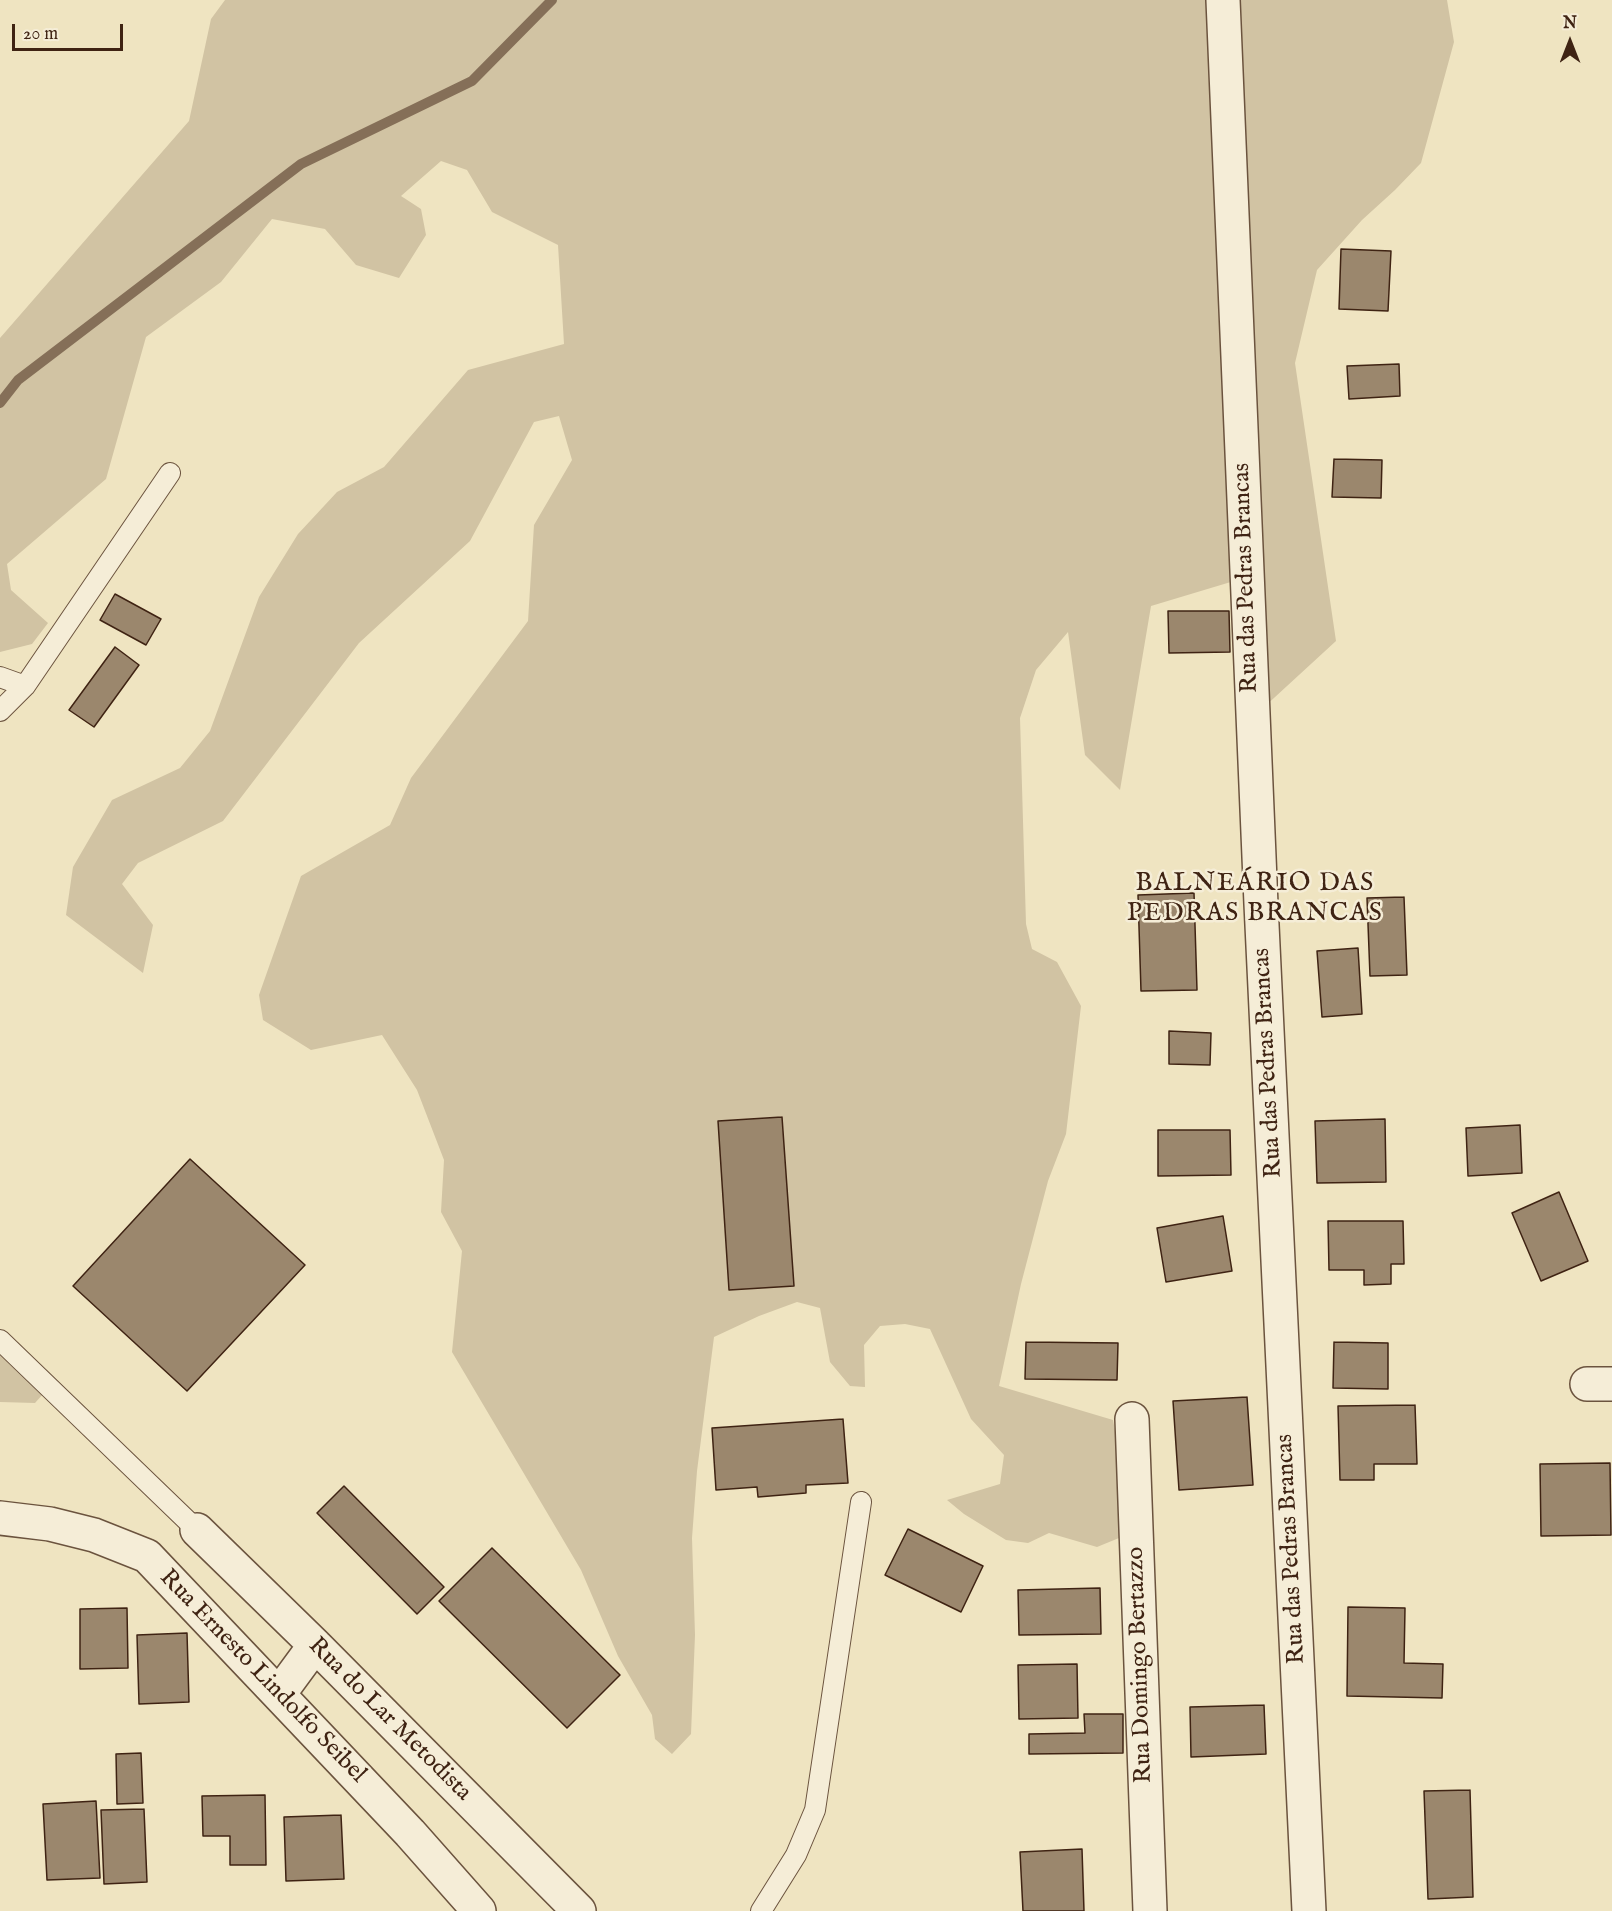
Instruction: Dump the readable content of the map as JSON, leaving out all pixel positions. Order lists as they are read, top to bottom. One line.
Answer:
{"streets":{"street":["Rua das Pedras Brancas","Rua Domingo Bertazzo","Rua Ernesto Lindolfo Seibel","Rua do Lar Metodista"]},"districts":["BALNEÁRIO DAS PEDRAS BRANCAS"],"scale_bar":"20 m","north":"top"}
